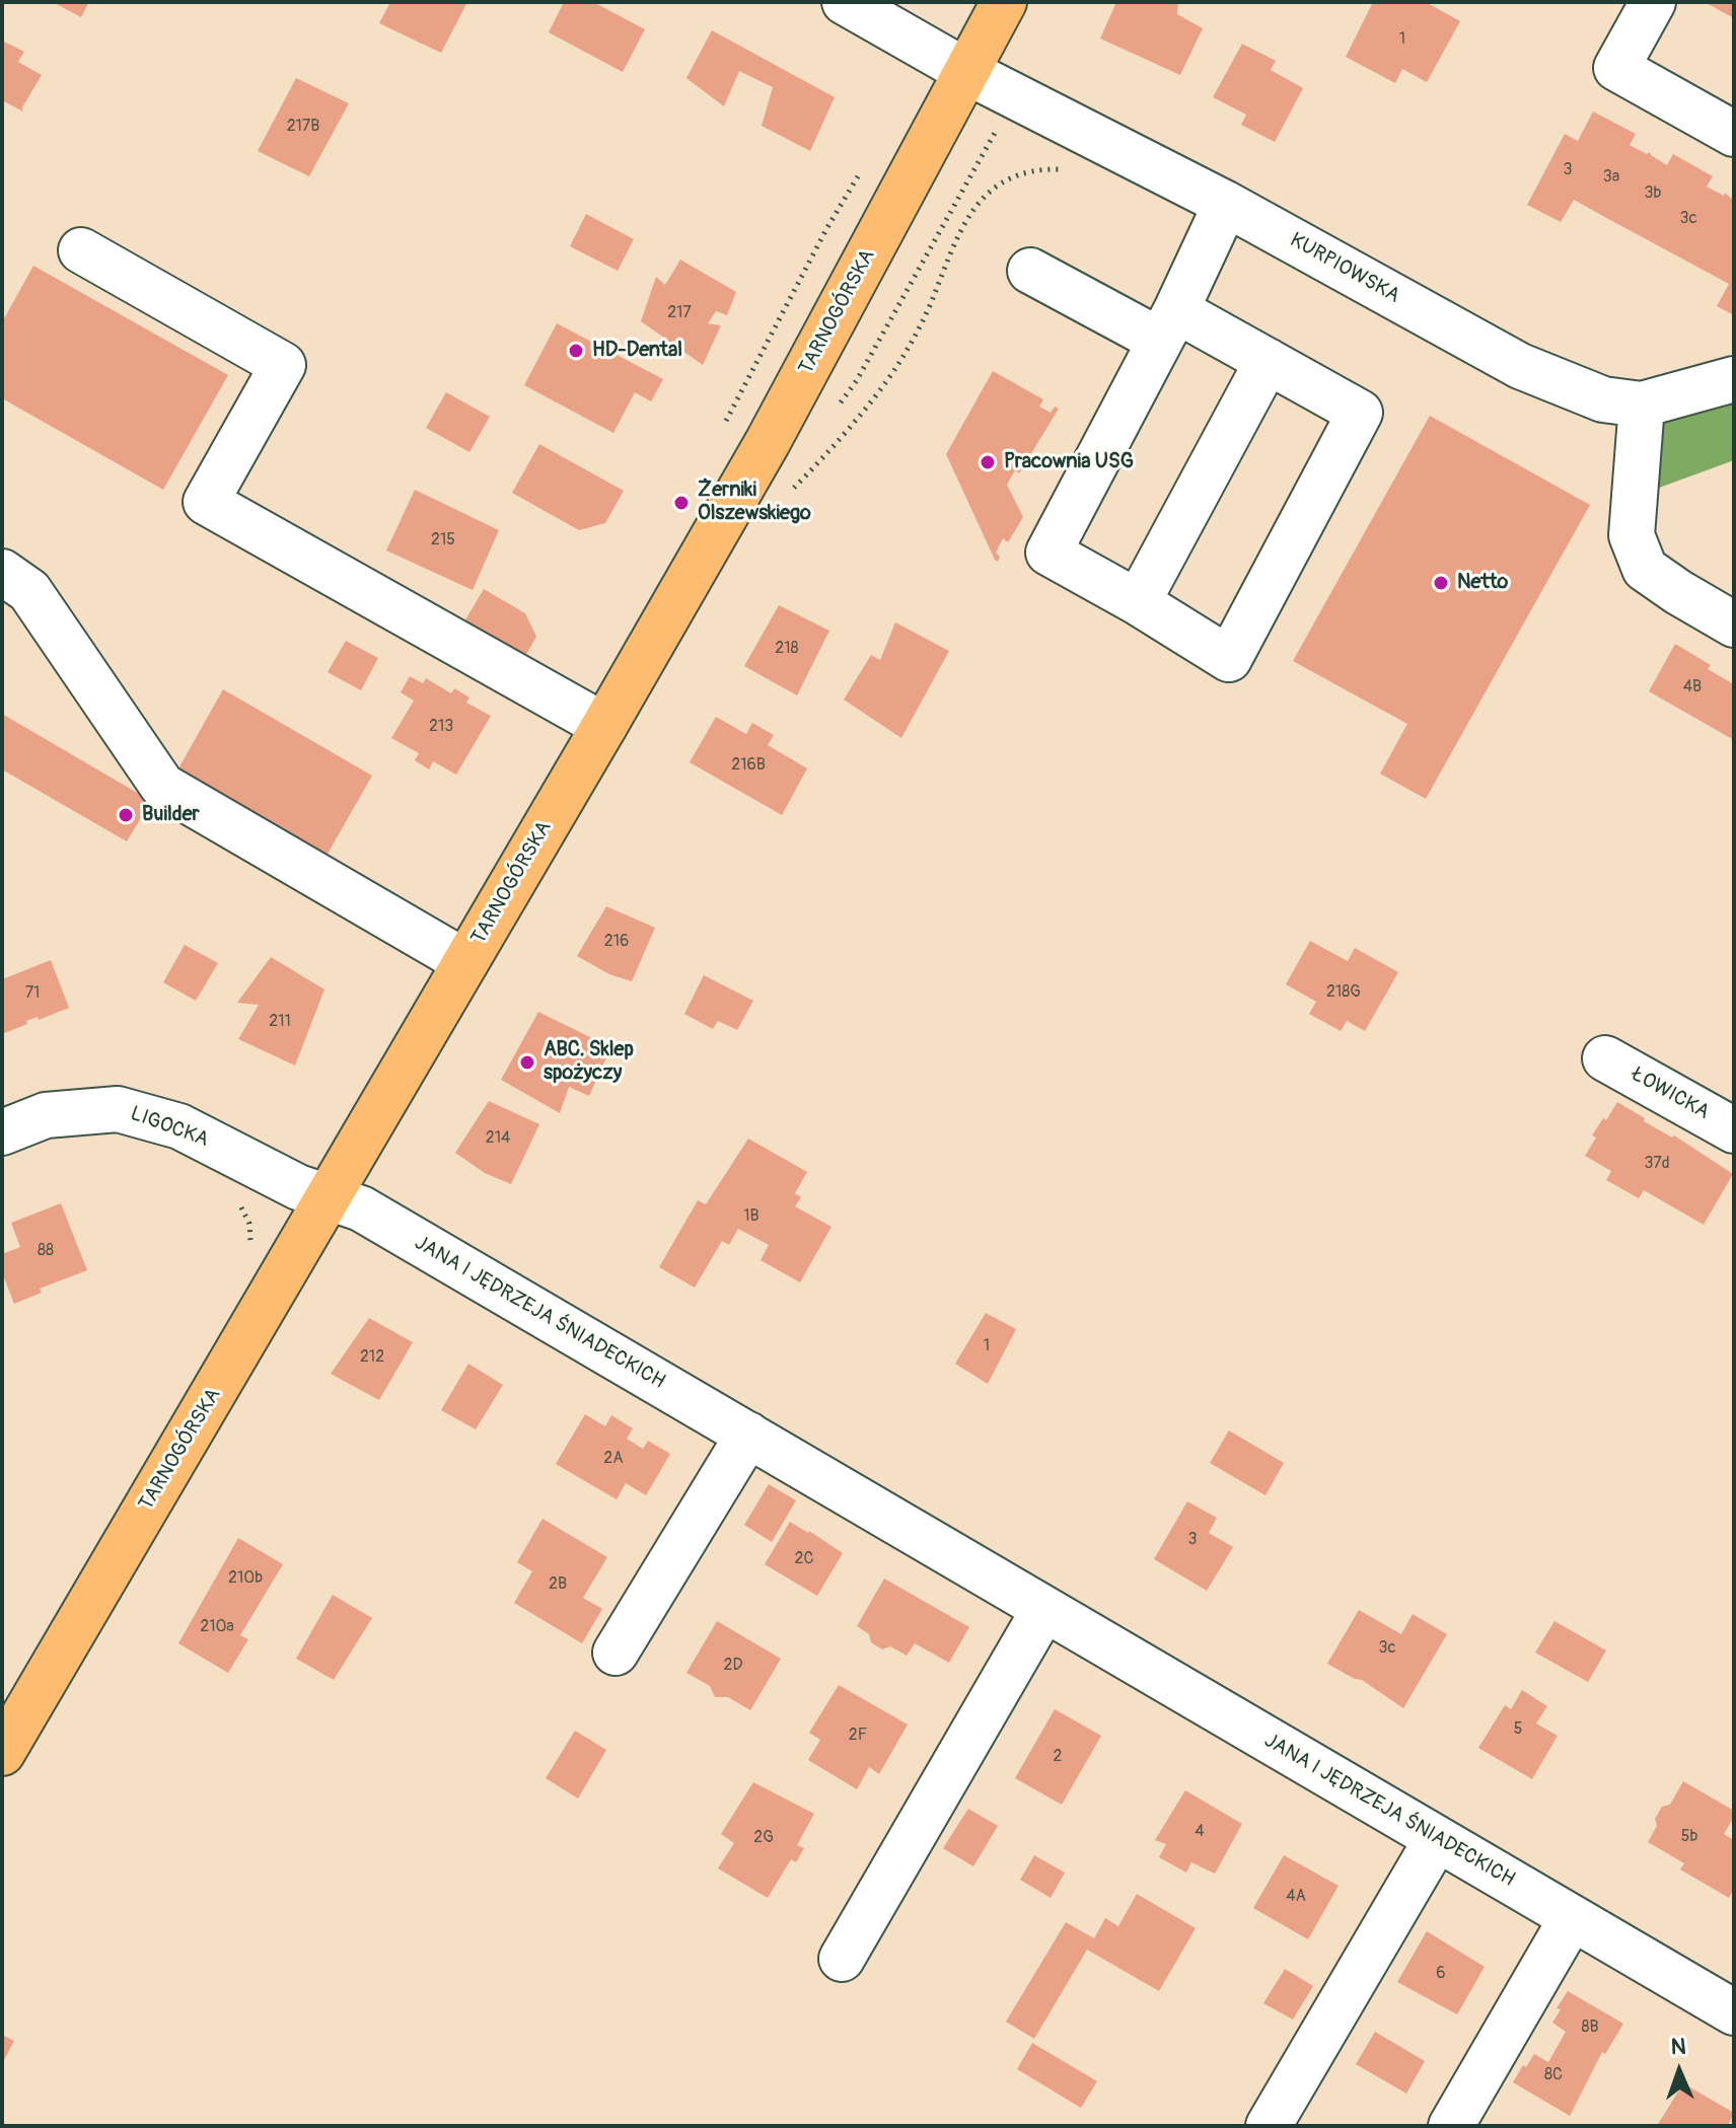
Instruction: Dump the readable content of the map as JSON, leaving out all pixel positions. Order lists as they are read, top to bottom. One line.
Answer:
{"streets":{"main road":["TARNOGÓRSKA"],"street":["KURPIOWSKA","ŁOWICKA","LIGOCKA","JANA I JĘDRZEJA ŚNIADECKICH"]},"crossings":[["KURPIOWSKA","TARNOGÓRSKA"],["TARNOGÓRSKA","LIGOCKA"],["TARNOGÓRSKA","JANA I JĘDRZEJA ŚNIADECKICH"],["LIGOCKA","JANA I JĘDRZEJA ŚNIADECKICH"]],"places":["HD-Dental","Pracownia USG","Żerniki Olszewskiego","Netto","Builder","ABC. Sklep spożyczy"],"house_numbers":["1","217B","3","3a","3b","3c","217","215","218","4B","213","216B","216","218G","71","211","214","37d","1B","88","1","212","2A","3","2C","210b","2B","210a","3c","2D","5","2F","2","4","5b","2G","4A","6","8B","8C"],"north":"top"}
